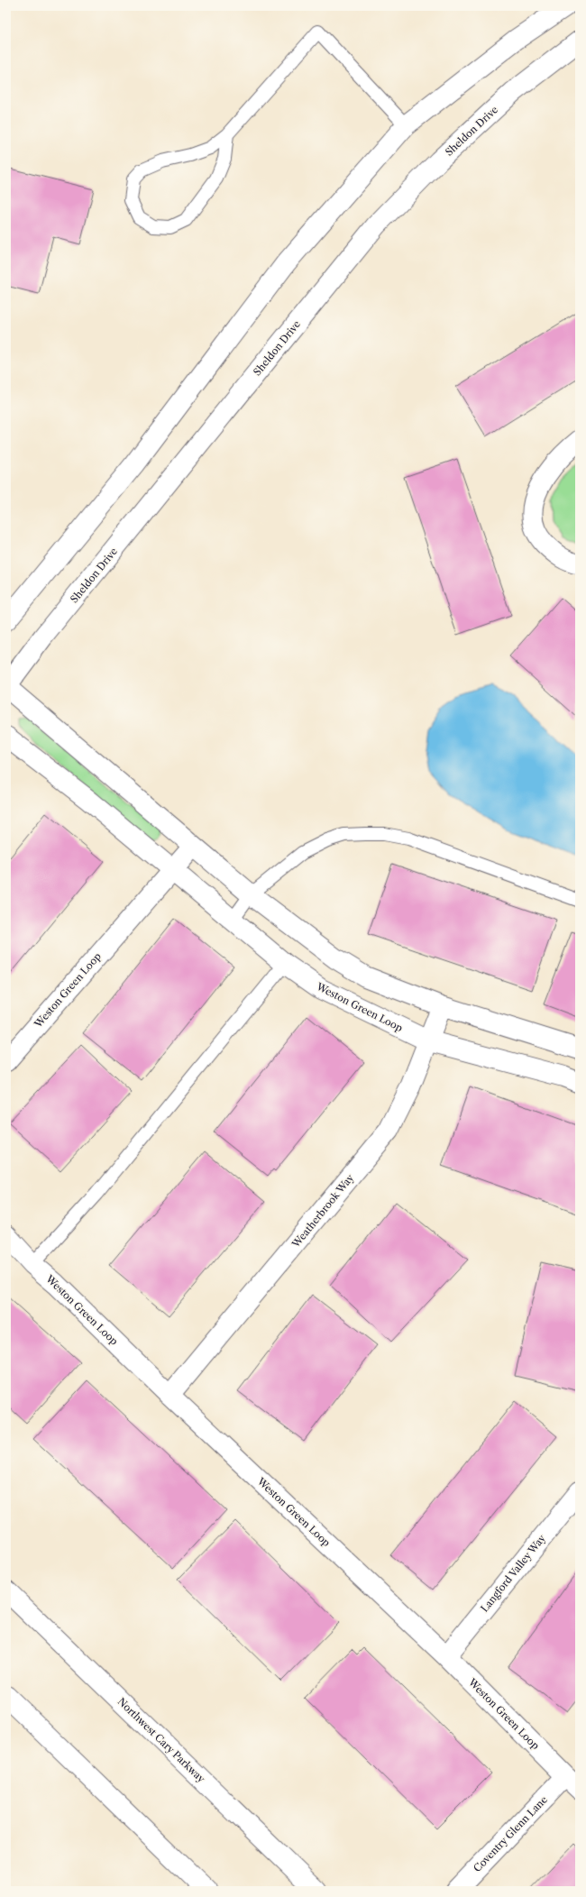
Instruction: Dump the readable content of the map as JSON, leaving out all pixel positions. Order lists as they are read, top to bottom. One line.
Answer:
{"streets":{"street":["Sheldon Drive","Weston Green Loop","Weatherbrook Way","Langford Valley Way","Northwest Cary Parkway","Coventry Glenn Lane"]},"crossings":[["Weston Green Loop","Weatherbrook Way"],["Weston Green Loop","Langford Valley Way"],["Weston Green Loop","Coventry Glenn Lane"]]}
